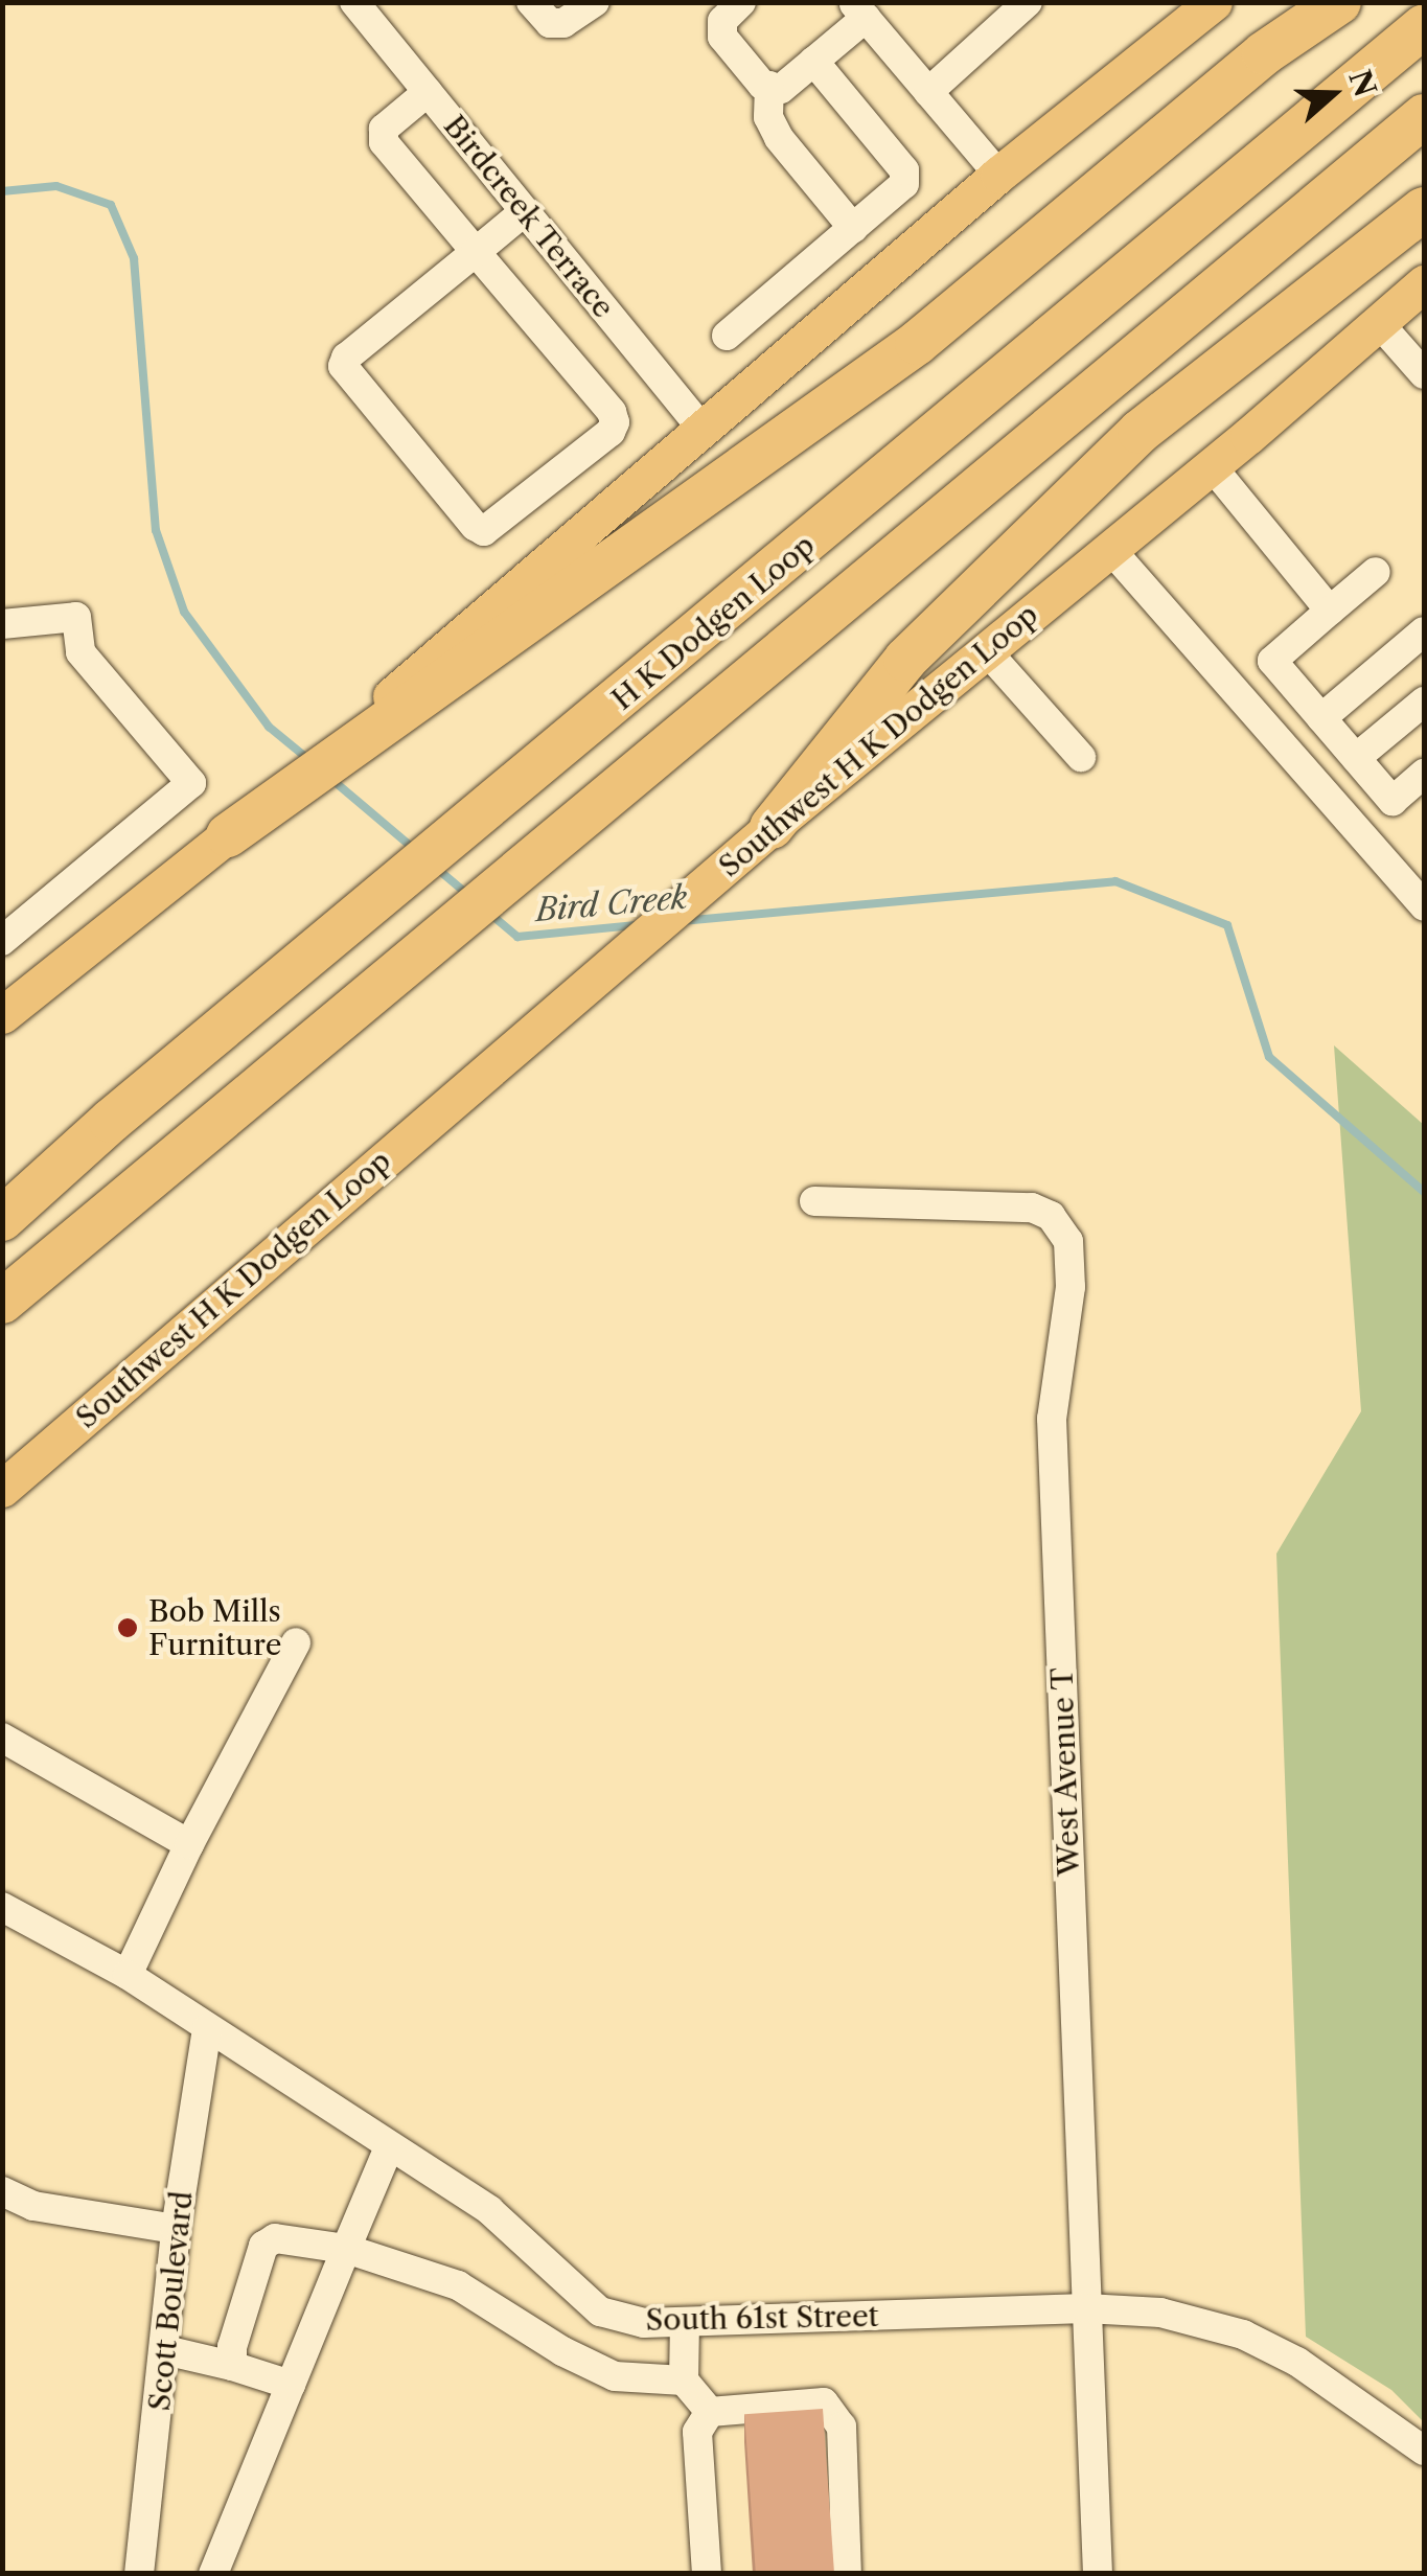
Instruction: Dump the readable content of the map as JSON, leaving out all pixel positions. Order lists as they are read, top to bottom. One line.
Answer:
{"streets":{"highway":["H K Dodgen Loop"],"main road":["Southwest H K Dodgen Loop"],"street":["Birdcreek Terrace","West Avenue T","Scott Boulevard","South 61st Street"]},"crossings":[["West Avenue T","South 61st Street"],["Scott Boulevard","South 61st Street"]],"water":["Bird Creek"],"places":["Bob Mills Furniture"],"north":"right"}
